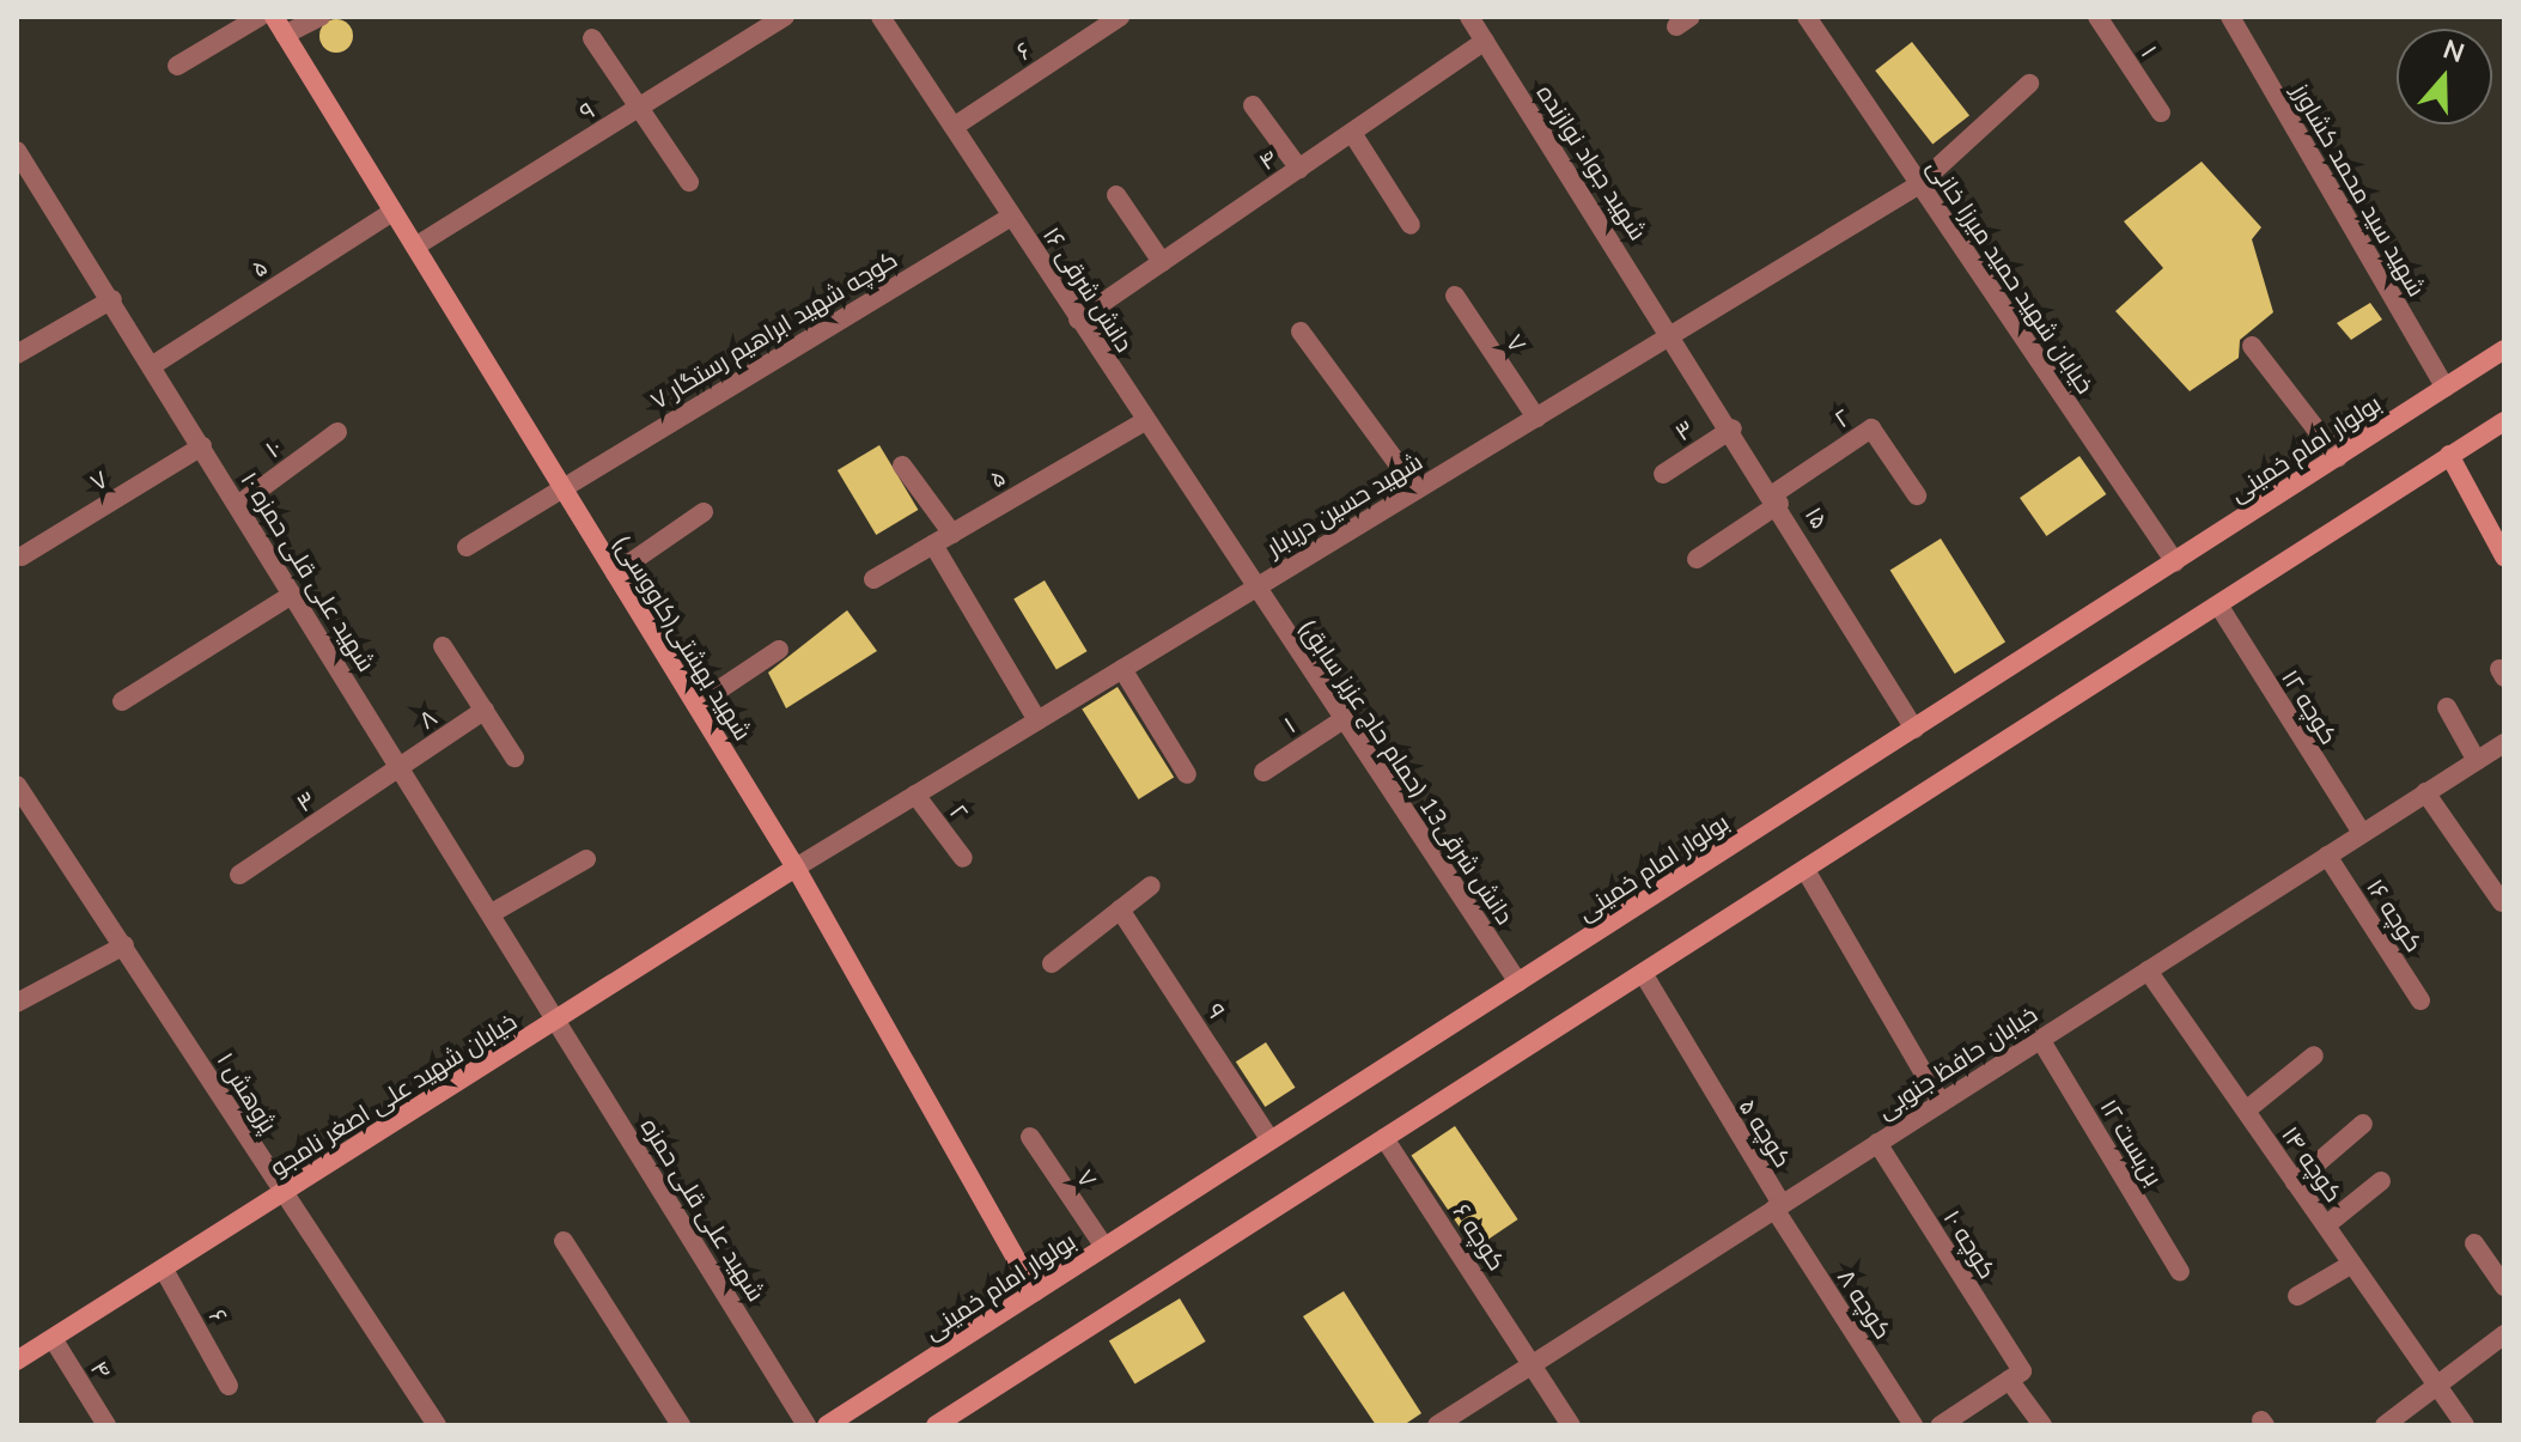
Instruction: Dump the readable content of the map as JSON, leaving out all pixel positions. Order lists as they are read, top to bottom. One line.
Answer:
{"streets":{"main road":["بولوار امام خمینی","شهید بهشتی(کاووسی)","خیابان شهید علی اصغر نامجو"],"street":["۶","۱","۹","۴","شهید جواد نوازنده","شهید سید محمد کشاورز","۵","خیابان شهید حمید میرزا خانی","دانش شرقی ۱۶","کوچه شهید ابراهیم رستگار ۷","۷","۲","۳","۱۰","شهید حسین دریابار","۱۵","شهید علی قلی حمزه ۱۰","کوچه ۱۲","۸","دانش شرقی13 (حمام حاج عزیز سابق)","کوچه ۱۶","خیابان حافظ جنوبی","پژوهش ۱","کوچه ۵","بن‌بست ۱۲","کوچه ۱۴","شهید علی قلی حمزه","کوچه ۶","کوچه ۱۰","کوچه ۸"]},"crossings":[["۶","دانش شرقی ۱۶"],["۶","خیابان شهید علی اصغر نامجو"],["۱","دانش شرقی13 (حمام حاج عزیز سابق)"],["۹","بولوار امام خمینی"],["۹","شهید بهشتی(کاووسی)"],["۴","شهید جواد نوازنده"],["۴","دانش شرقی ۱۶"],["۴","خیابان شهید علی اصغر نامجو"],["شهید جواد نوازنده","شهید حسین دریابار"],["شهید جواد نوازنده","۱۵"],["شهید سید محمد کشاورز","بولوار امام خمینی"],["۵","دانش شرقی ۱۶"],["۵","شهید علی قلی حمزه ۱۰"],["۵","شهید بهشتی(کاووسی)"],["خیابان شهید حمید میرزا خانی","بولوار امام خمینی"],["خیابان شهید حمید میرزا خانی","شهید حسین دریابار"],["دانش شرقی ۱۶","کوچه شهید ابراهیم رستگار ۷"],["دانش شرقی ۱۶","شهید حسین دریابار"],["دانش شرقی ۱۶","دانش شرقی13 (حمام حاج عزیز سابق)"],["کوچه شهید ابراهیم رستگار ۷","شهید بهشتی(کاووسی)"],["۷","بولوار امام خمینی"],["۷","شهید حسین دریابار"],["۷","شهید علی قلی حمزه ۱۰"],["۲","شهید حسین دریابار"],["۲","۱۵"],["۳","۱۵"],["۳","شهید علی قلی حمزه ۱۰"],["۳","۸"],["۱۰","شهید علی قلی حمزه ۱۰"],["بولوار امام خمینی","۱۵"],["بولوار امام خمینی","شهید بهشتی(کاووسی)"],["بولوار امام خمینی","دانش شرقی13 (حمام حاج عزیز سابق)"],["شهید حسین دریابار","۱۵"],["شهید حسین دریابار","شهید بهشتی(کاووسی)"],["شهید حسین دریابار","دانش شرقی13 (حمام حاج عزیز سابق)"],["شهید حسین دریابار","خیابان شهید علی اصغر نامجو"],["شهید علی قلی حمزه ۱۰","۸"],["شهید علی قلی حمزه ۱۰","خیابان شهید علی اصغر نامجو"],["شهید علی قلی حمزه ۱۰","شهید علی قلی حمزه"],["شهید بهشتی(کاووسی)","خیابان شهید علی اصغر نامجو"],["کوچه ۱۲","خیابان حافظ جنوبی"],["کوچه ۱۶","خیابان حافظ جنوبی"],["خیابان حافظ جنوبی","کوچه ۵"],["خیابان حافظ جنوبی","بن‌بست ۱۲"],["خیابان حافظ جنوبی","کوچه ۱۴"],["خیابان حافظ جنوبی","کوچه ۶"],["خیابان حافظ جنوبی","کوچه ۱۰"],["خیابان حافظ جنوبی","کوچه ۸"],["پژوهش ۱","خیابان شهید علی اصغر نامجو"],["خیابان شهید علی اصغر نامجو","شهید علی قلی حمزه"],["کوچه ۵","کوچه ۸"]],"north":"top"}
